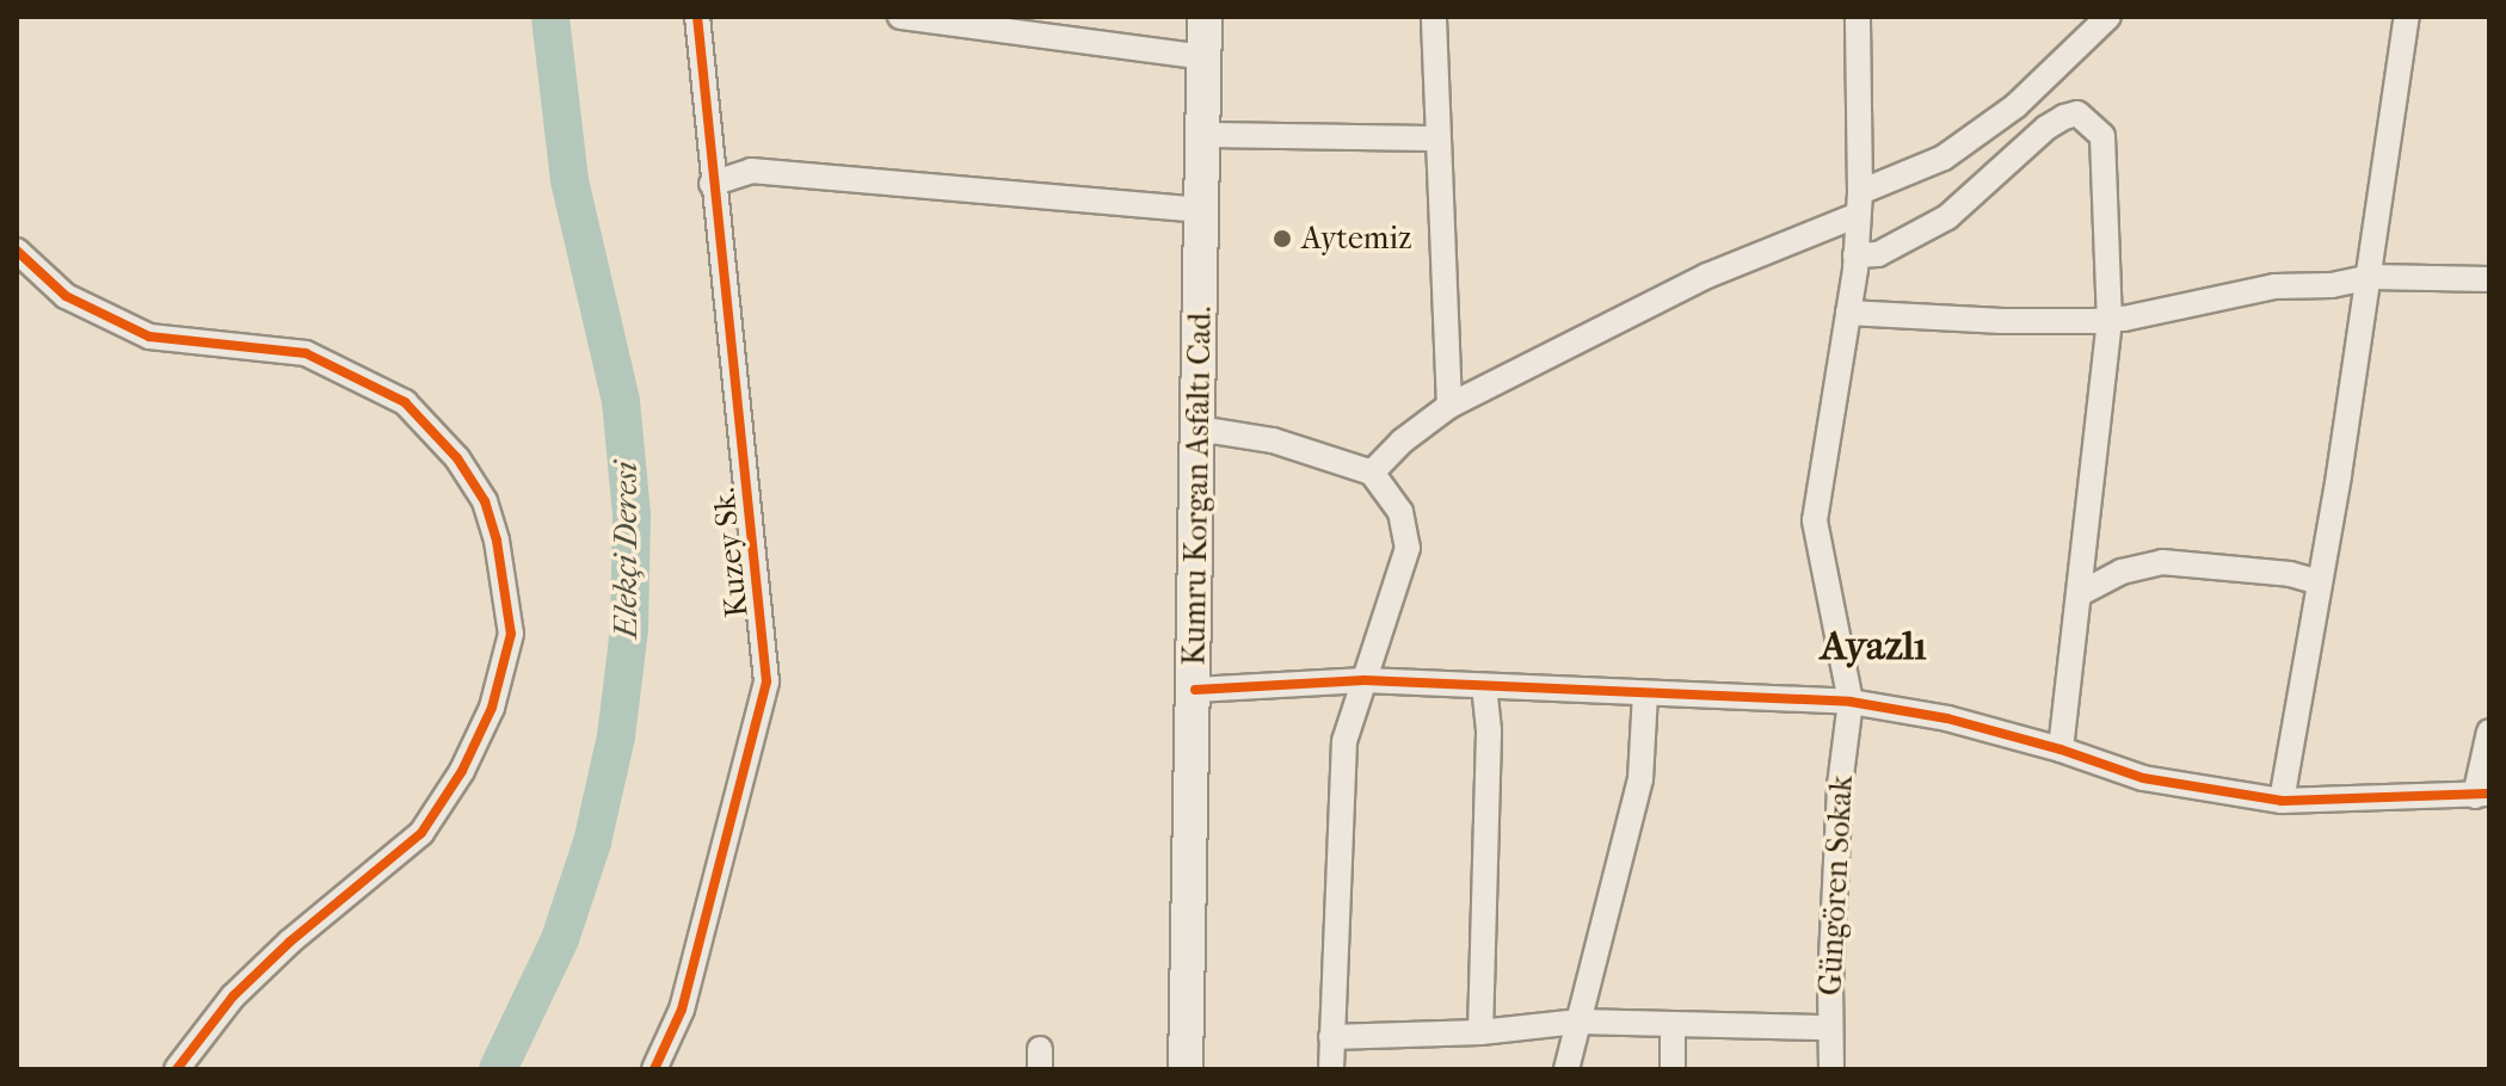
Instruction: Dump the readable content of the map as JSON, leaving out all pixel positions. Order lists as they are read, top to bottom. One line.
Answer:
{"streets":{"main road":["Kumru Korgan Asfaltı Cad."],"street":["Kuzey Sk.","Güngören Sokak"]},"districts":["Ayazlı"],"water":["Elekçi Deresi"],"places":["Aytemiz"]}
